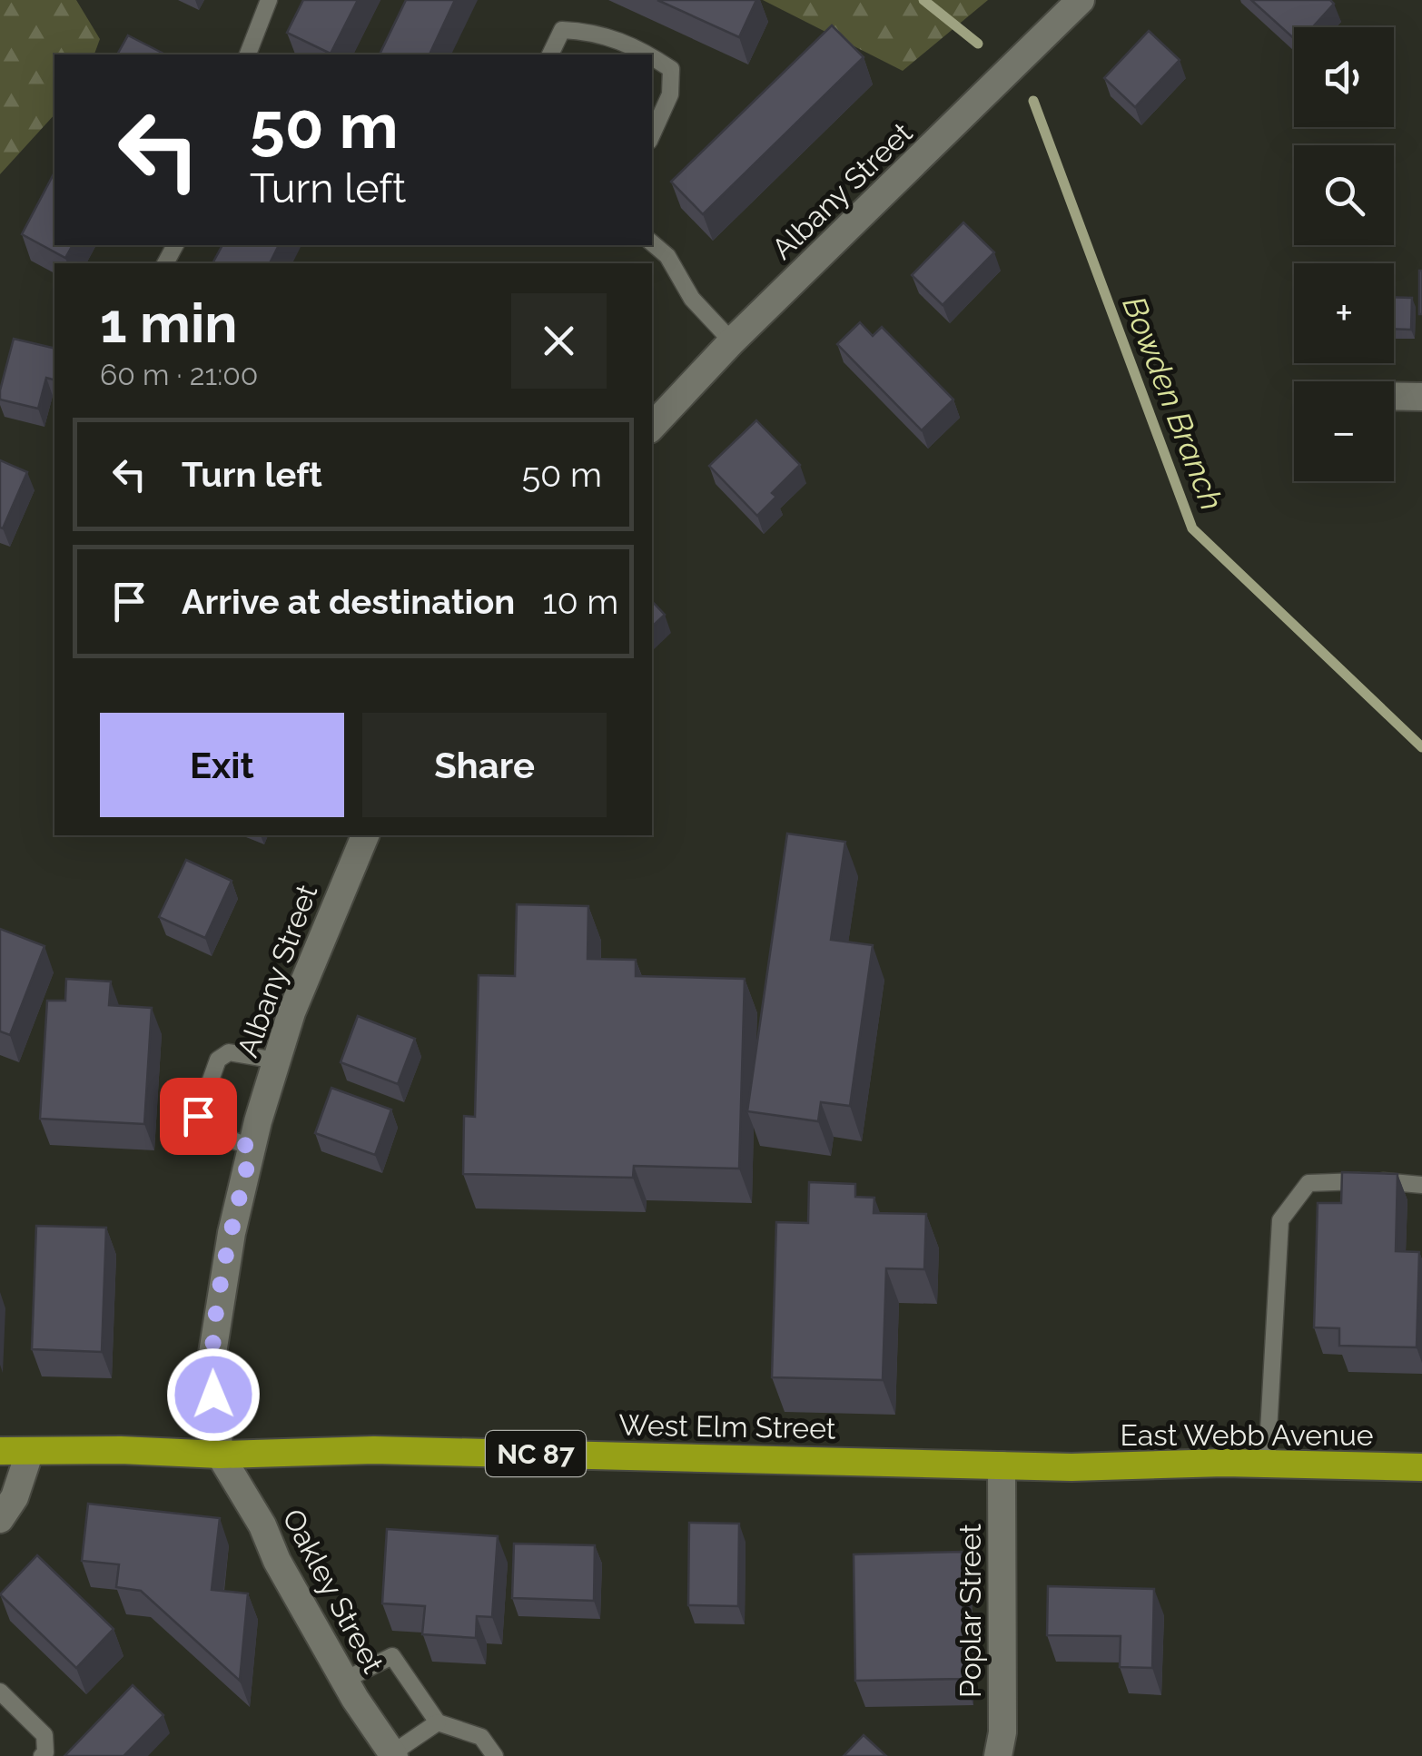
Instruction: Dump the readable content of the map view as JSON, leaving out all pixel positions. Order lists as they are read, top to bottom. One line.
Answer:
{"streets":{"highway":["West Elm Street","East Webb Avenue","NC 87"],"street":["Albany Street","Oakley Street","Poplar Street"]},"crossings":[["Albany Street","West Elm Street"],["Albany Street","Oakley Street"],["West Elm Street","East Webb Avenue"],["West Elm Street","Oakley Street"],["West Elm Street","Poplar Street"]],"water":["Bowden Branch"],"page":{"map_buttons":["+","−"],"turn":["50 m","Turn left"],"heading":["1 min","60 m · 21:00"],"list":[{"name":"Turn left","value":"50 m"},{"name":"Arrive at destination","value":"10 m"}],"buttons":["Exit","Share"]}}
